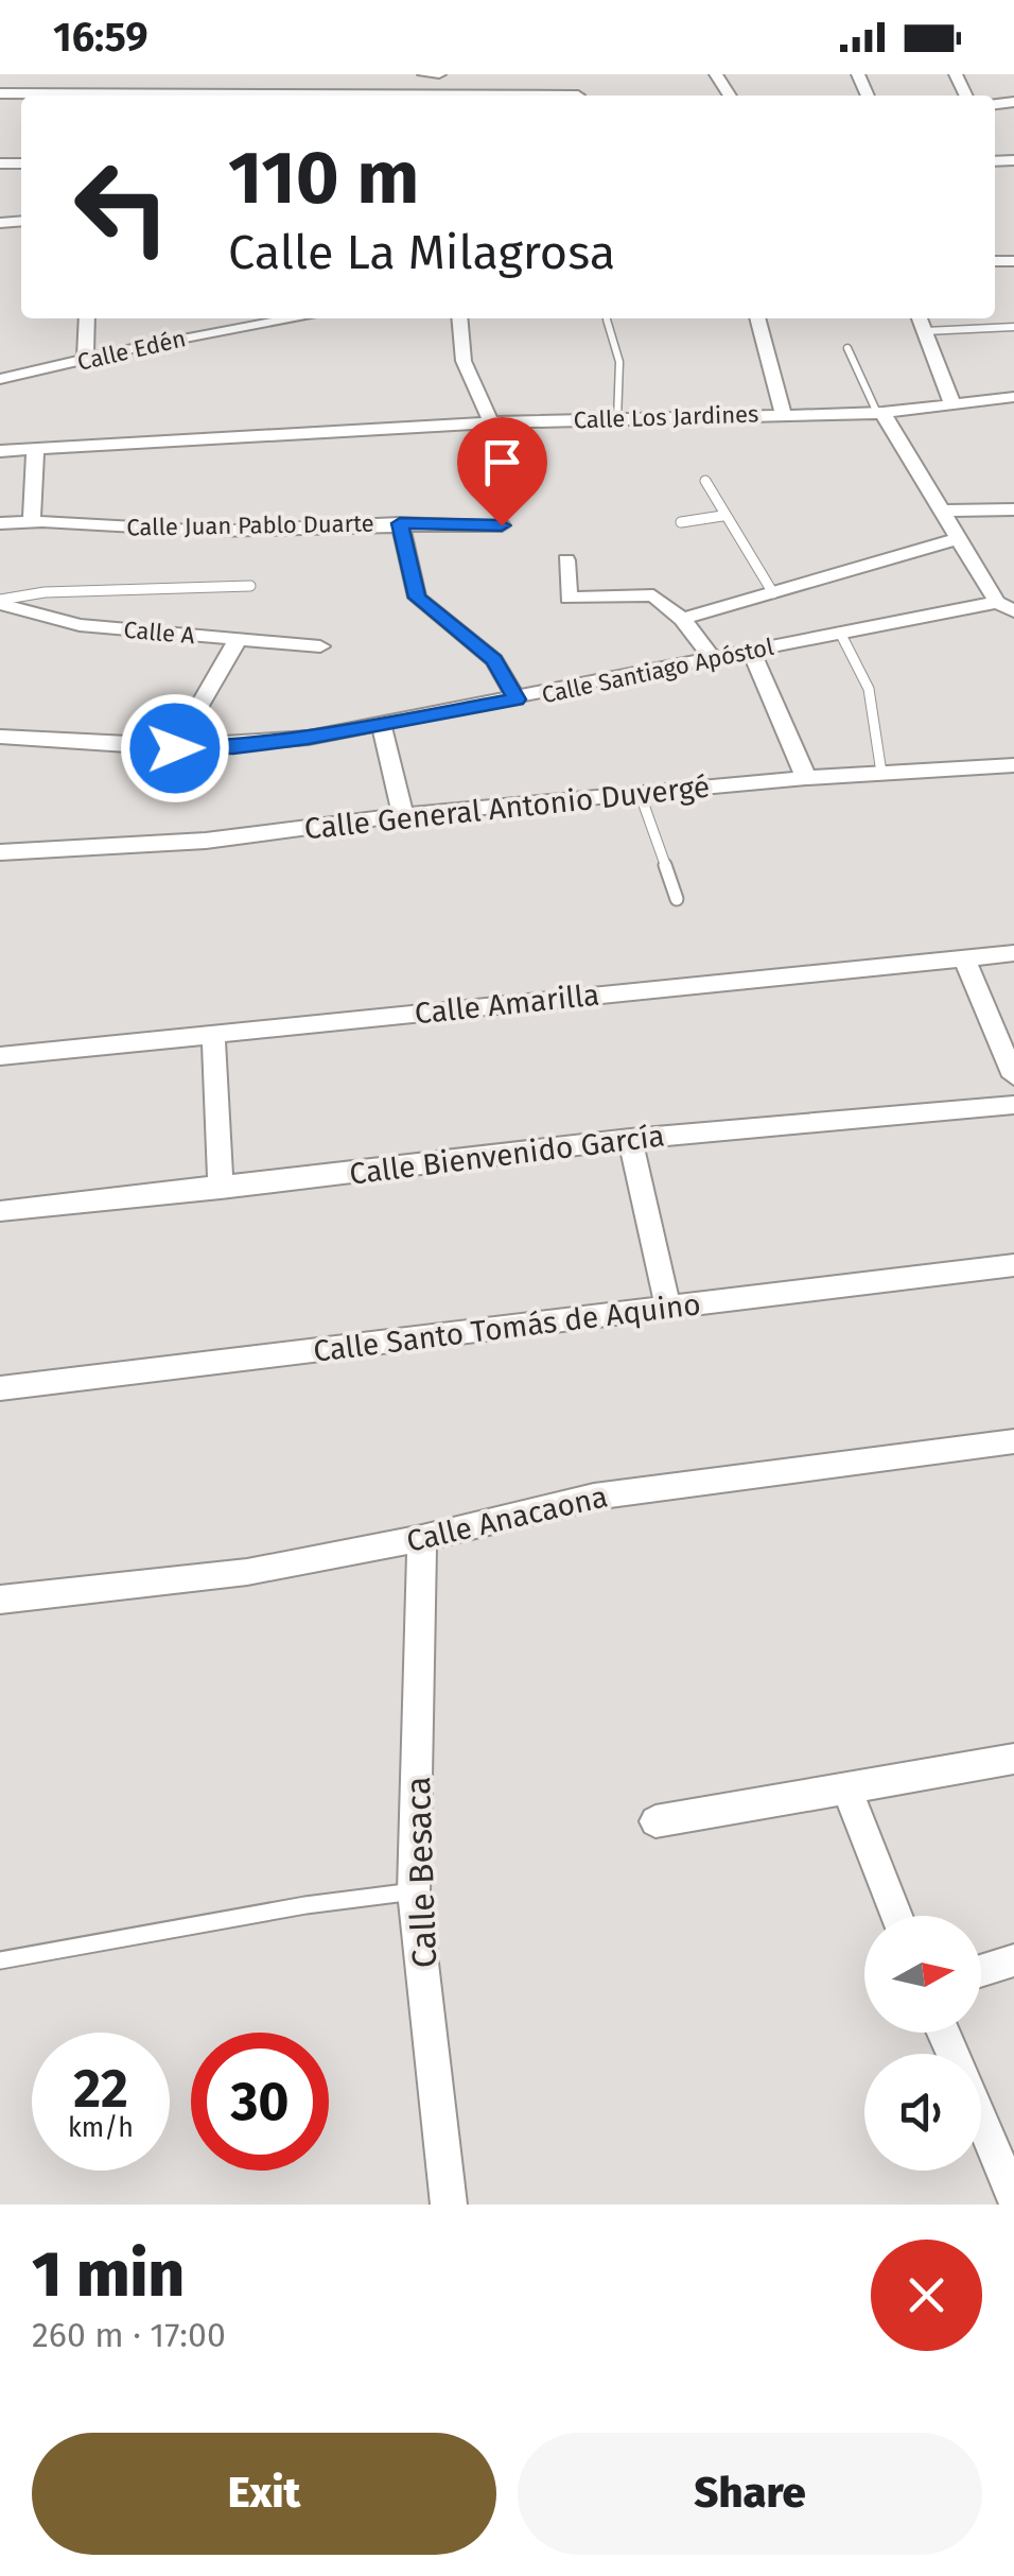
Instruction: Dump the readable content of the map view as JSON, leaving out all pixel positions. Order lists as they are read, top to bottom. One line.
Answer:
{"streets":{"street":["Calle Edén","Calle Los Jardines","Calle Juan Pablo Duarte","Calle A","Calle Santiago Apóstol","Calle General Antonio Duvergé","Calle Amarilla","Calle Bienvenido García","Calle Santo Tomás de Aquino","Calle Anacaona","Calle Besaca"]},"crossings":[["Calle Anacaona","Calle Besaca"]],"north":"right","page":{"status":"16:59","turn":["110 m","Calle La Milagrosa"],"speed":"22 km/h","limit":"30","heading":["1 min","260 m · 17:00"],"buttons":["Exit","Share"]}}
